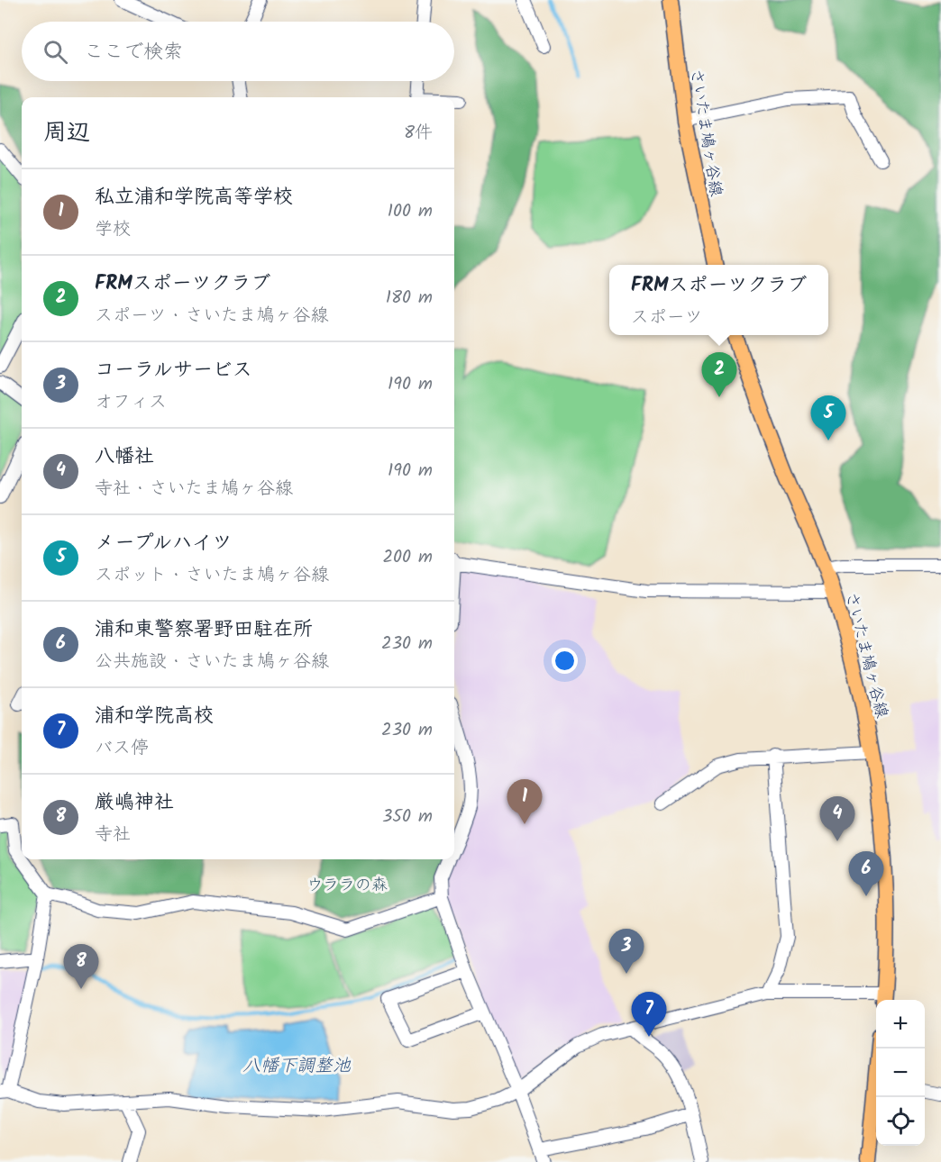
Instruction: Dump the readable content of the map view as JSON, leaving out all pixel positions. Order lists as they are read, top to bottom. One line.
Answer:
{"streets":{"main road":["さいたま鳩ヶ谷線"]},"water":["八幡下調整池"],"parks":["ウララの森"],"page":{"search":"ここで検索","heading":["周辺","8件"],"list":[{"mark":"1","name":"私立浦和学院高等学校","note":"学校","value":"100 m"},{"mark":"2","name":"FRMスポーツクラブ","note":"スポーツ · さいたま鳩ヶ谷線","value":"180 m"},{"mark":"3","name":"コーラルサービス","note":"オフィス","value":"190 m"},{"mark":"4","name":"八幡社","note":"寺社 · さいたま鳩ヶ谷線","value":"190 m"},{"mark":"5","name":"メープルハイツ","note":"スポット · さいたま鳩ヶ谷線","value":"200 m"},{"mark":"6","name":"浦和東警察署野田駐在所","note":"公共施設 · さいたま鳩ヶ谷線","value":"230 m"},{"mark":"7","name":"浦和学院高校","note":"バス停","value":"230 m"},{"mark":"8","name":"厳嶋神社","note":"寺社","value":"350 m"}],"popup":["FRMスポーツクラブ","スポーツ"],"pins":["2","5","1","4","6","3","8","7"],"map_buttons":["+","−"]}}
